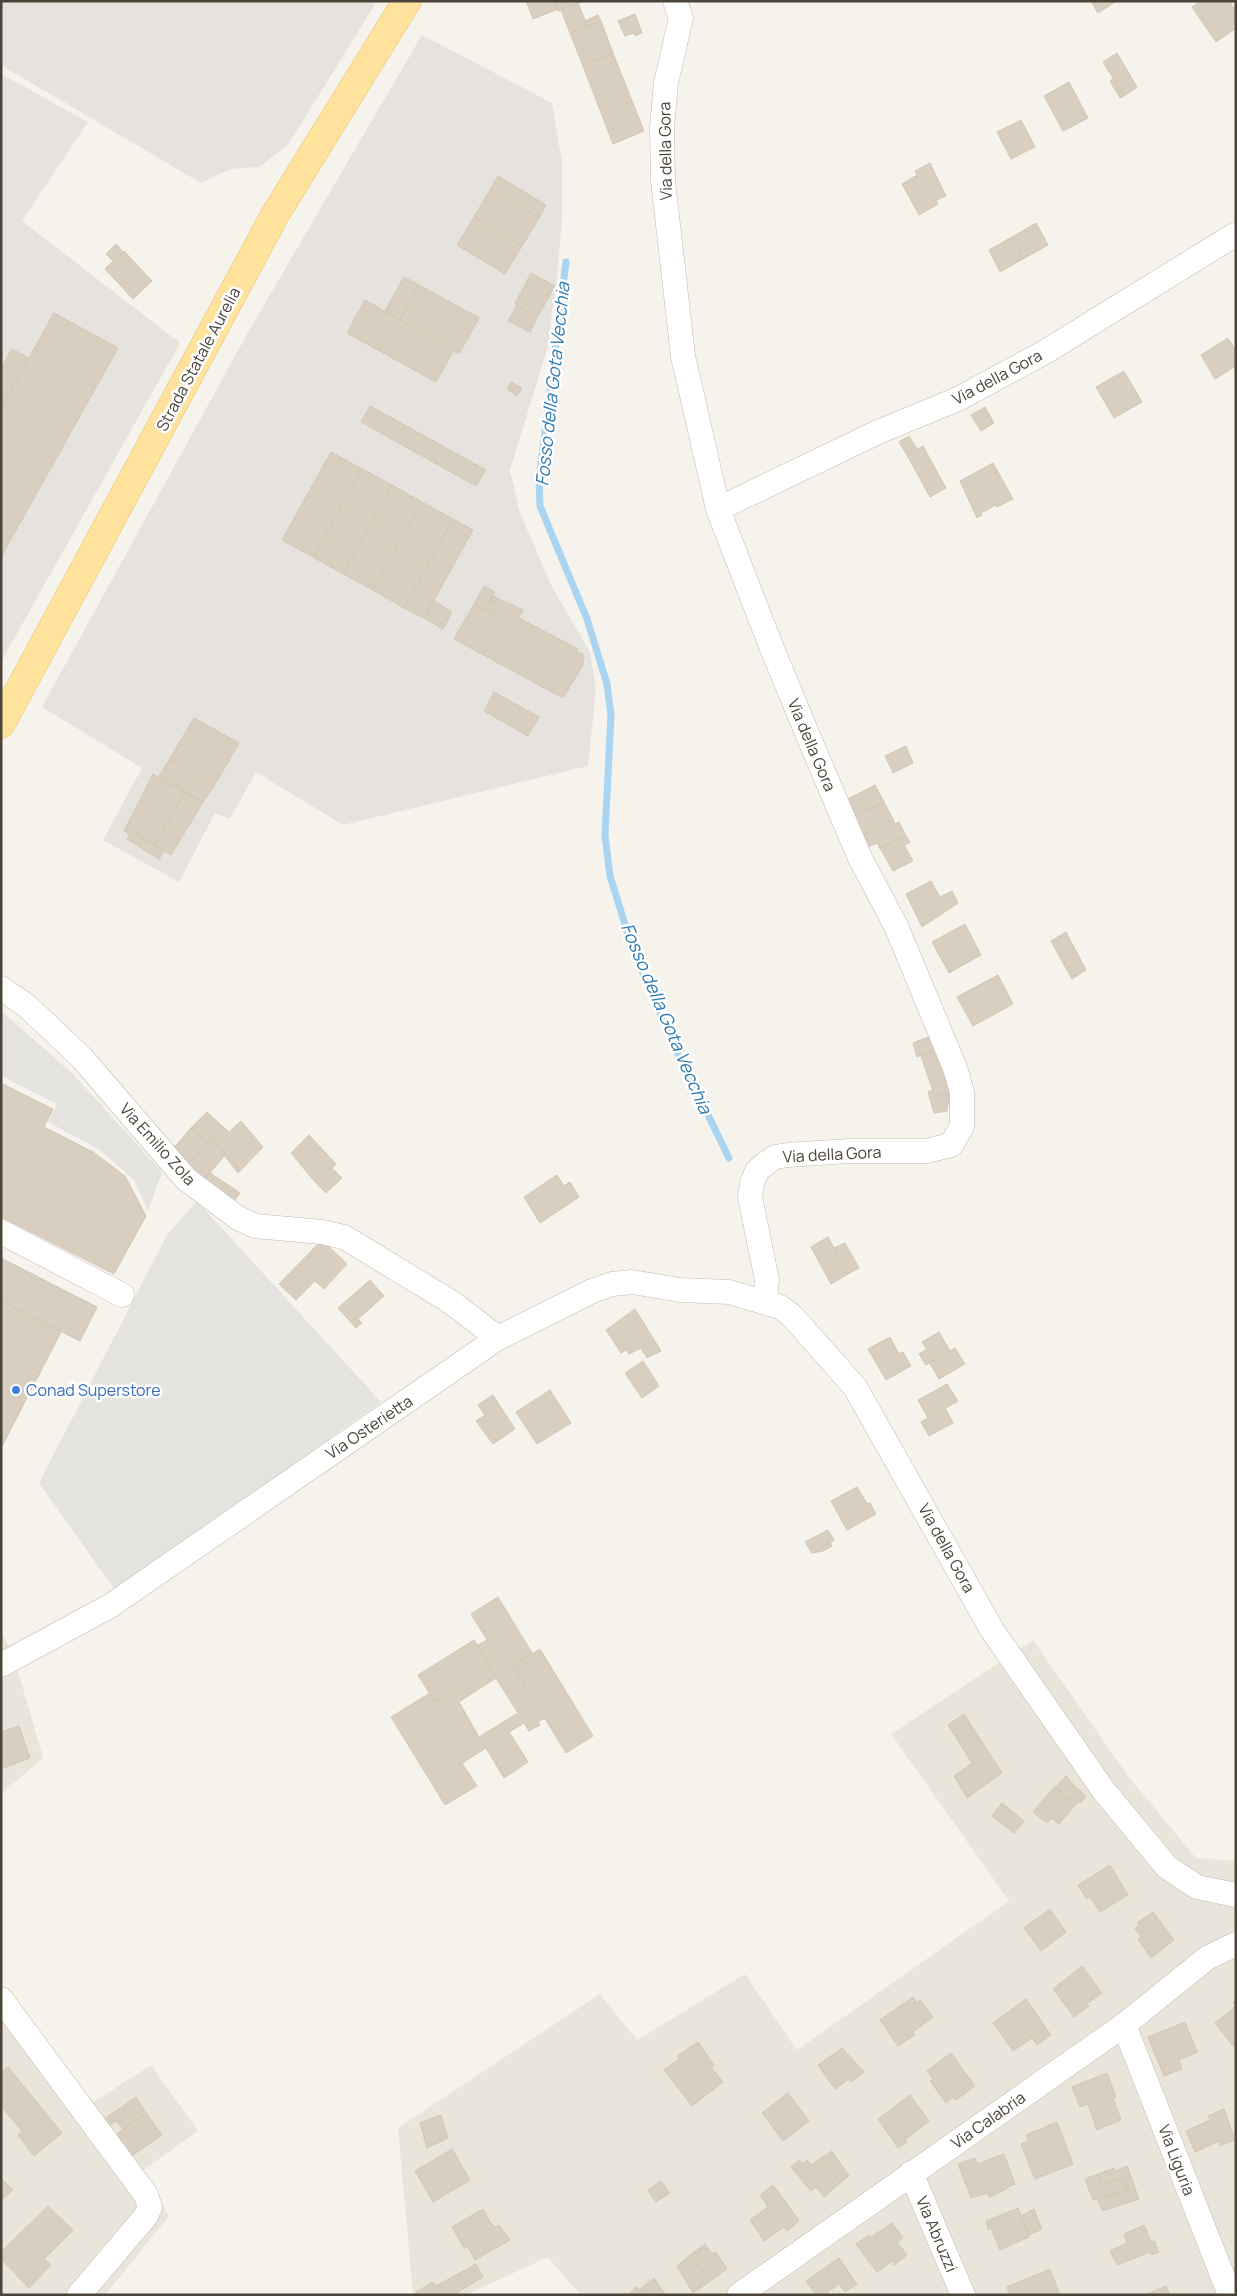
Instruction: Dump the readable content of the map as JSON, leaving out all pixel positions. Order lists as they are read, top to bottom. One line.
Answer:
{"streets":{"main road":["Strada Statale Aurelia"],"street":["Via della Gora","Via Emilio Zola","Via Osterietta","Via Calabria","Via Liguria","Via Abruzzi"]},"crossings":[["Via della Gora","Via Osterietta"],["Via Emilio Zola","Via Osterietta"],["Via Calabria","Via Liguria"],["Via Calabria","Via Abruzzi"]],"water":["Fosso della Gota Vecchia"],"places":["Conad Superstore"]}
